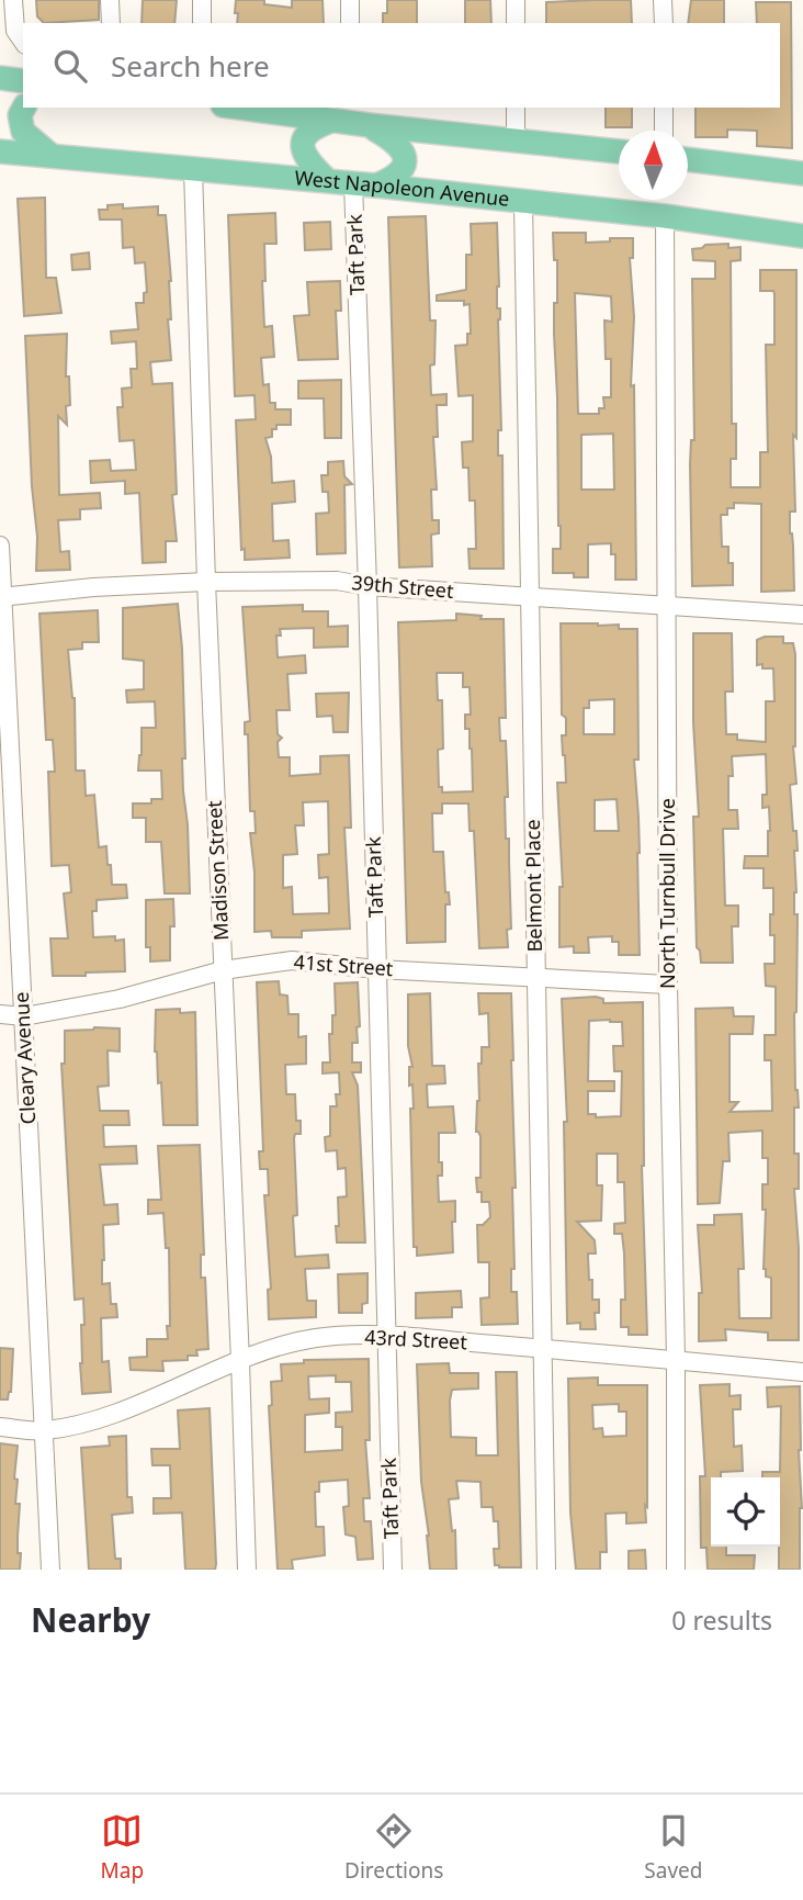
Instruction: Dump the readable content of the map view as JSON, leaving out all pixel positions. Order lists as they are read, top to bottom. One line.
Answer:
{"streets":{"main road":["West Napoleon Avenue"],"street":["Taft Park","39th Street","Madison Street","Belmont Place","North Turnbull Drive","41st Street","Cleary Avenue","43rd Street"]},"crossings":[["West Napoleon Avenue","Taft Park"],["West Napoleon Avenue","Madison Street"],["West Napoleon Avenue","Belmont Place"],["West Napoleon Avenue","North Turnbull Drive"],["Taft Park","39th Street"],["Taft Park","41st Street"],["Taft Park","43rd Street"],["39th Street","Madison Street"],["39th Street","Belmont Place"],["39th Street","North Turnbull Drive"],["39th Street","Cleary Avenue"],["Madison Street","41st Street"],["Madison Street","43rd Street"],["Belmont Place","41st Street"],["Belmont Place","43rd Street"],["North Turnbull Drive","41st Street"],["North Turnbull Drive","43rd Street"],["41st Street","Cleary Avenue"],["Cleary Avenue","43rd Street"]],"north":"top","page":{"search":"Search here","heading":["Nearby","0 results"],"nav":["Map","Directions","Saved"]}}
